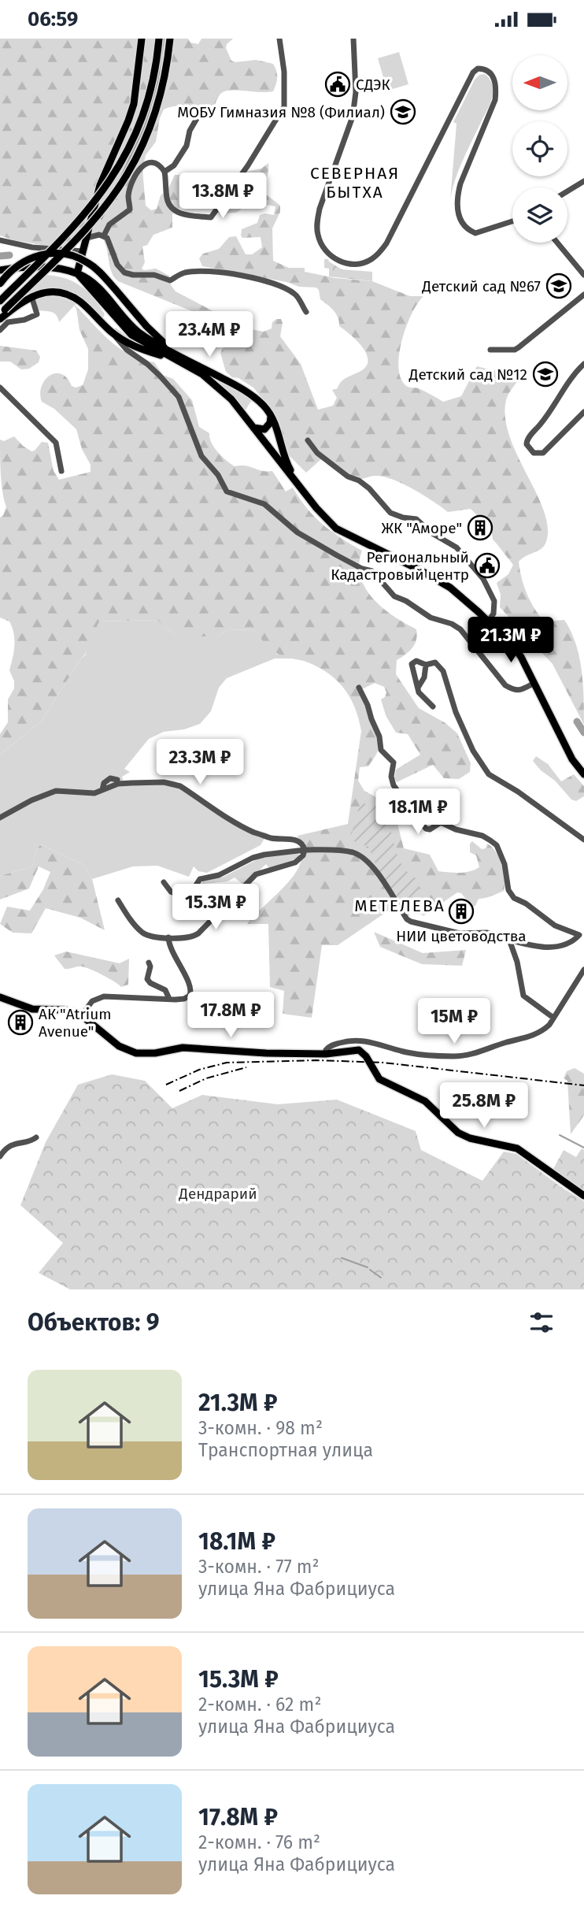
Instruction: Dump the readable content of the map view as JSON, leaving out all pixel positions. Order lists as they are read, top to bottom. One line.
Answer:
{"districts":["СЕВЕРНАЯ БЫТХА","МЕТЕЛЕВА"],"parks":["Дендрарий"],"places":{"public building":["СДЭК","Региональный Кадастровый центр"],"school or university":["МОБУ Гимназия №8 (Филиал)","Детский сад №67","Детский сад №12"],"building":["ЖК \"Аморе\"","НИИ цветоводства","АК \"Atrium Avenue\""]},"north":"left","page":{"status":"06:59","price":["13.8M ₽","23.4M ₽","21.3M ₽","23.3M ₽","18.1M ₽","15.3M ₽","17.8M ₽","15M ₽","25.8M ₽"],"heading":"Объектов: 9","list":[{"name":"21.3M ₽","note":"3-комн. · 98 m² · Транспортная улица"},{"name":"18.1M ₽","note":"3-комн. · 77 m² · улица Яна Фабрициуса"},{"name":"15.3M ₽","note":"2-комн. · 62 m² · улица Яна Фабрициуса"},{"name":"17.8M ₽","note":"2-комн. · 76 m² · улица Яна Фабрициуса"}]}}
